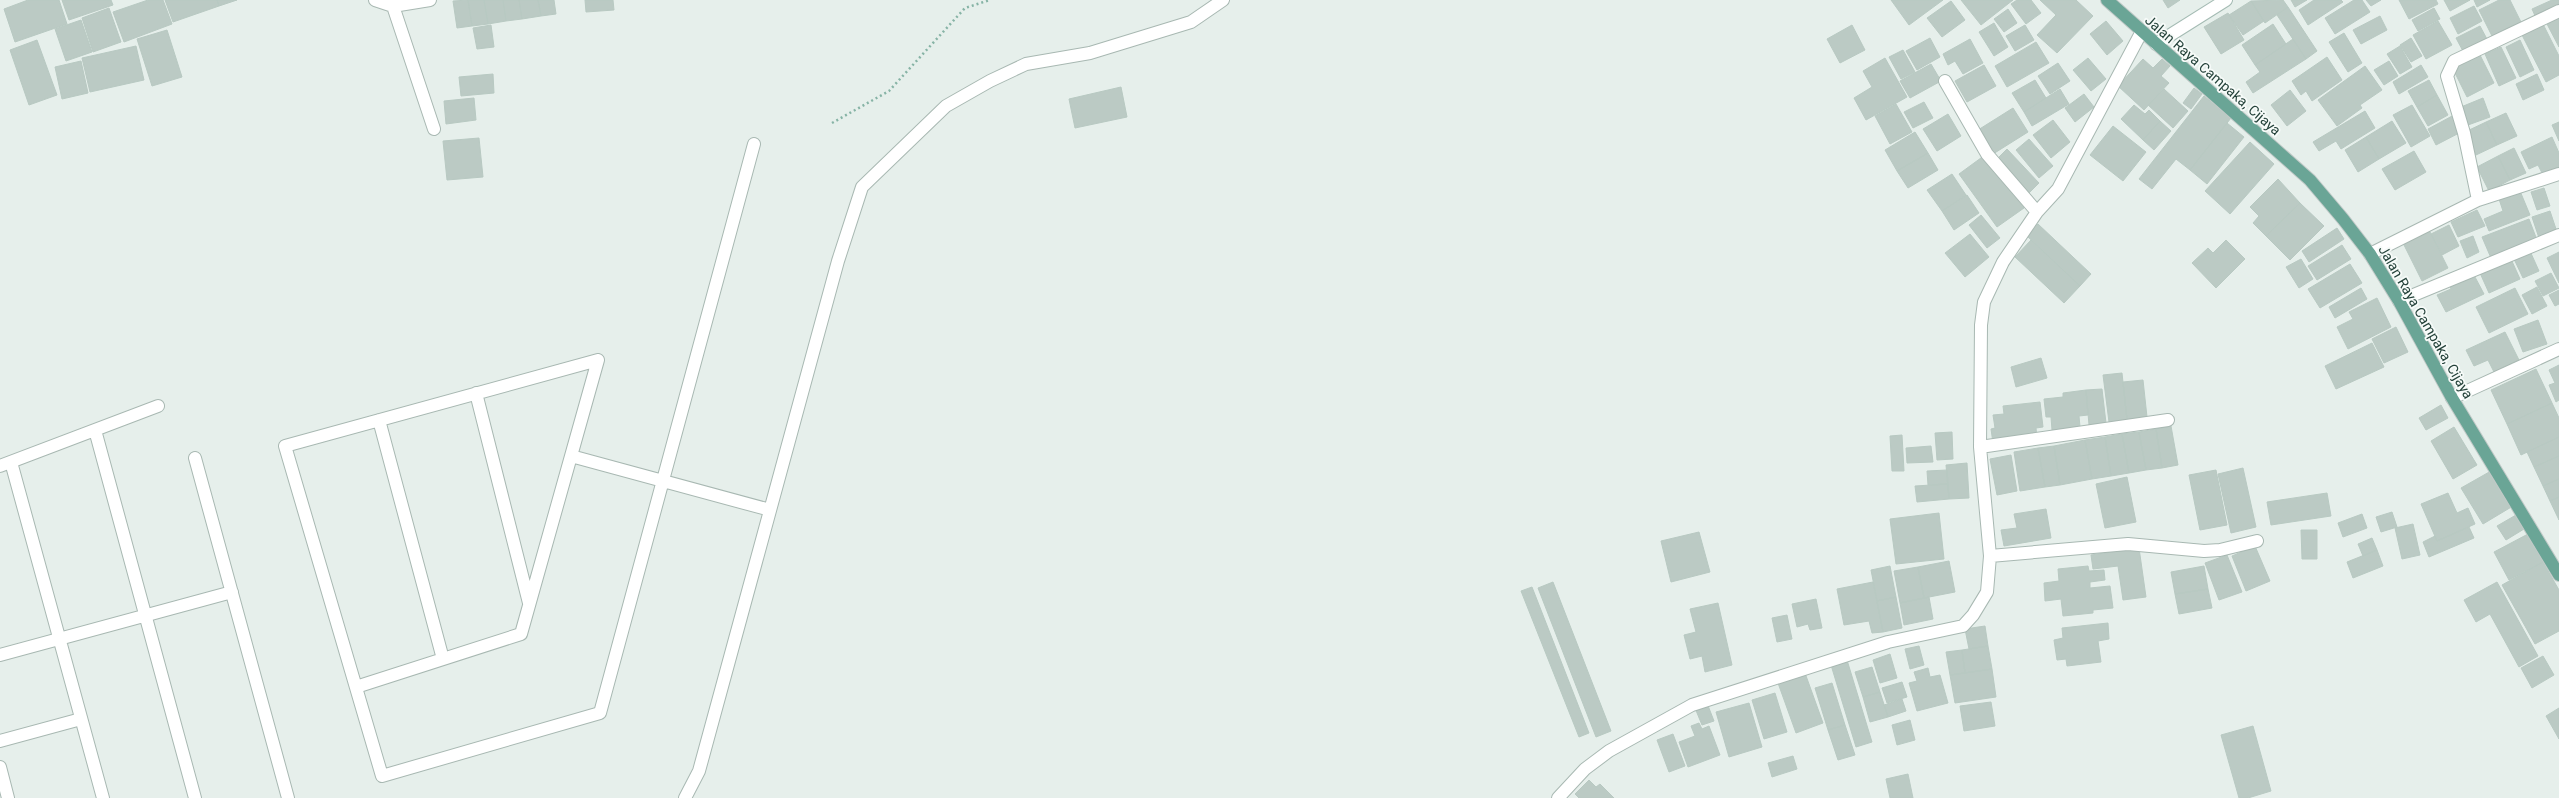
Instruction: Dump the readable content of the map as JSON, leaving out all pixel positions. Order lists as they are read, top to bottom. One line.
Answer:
{"streets":{"main road":["Jalan Raya Campaka, Cijaya"]}}
